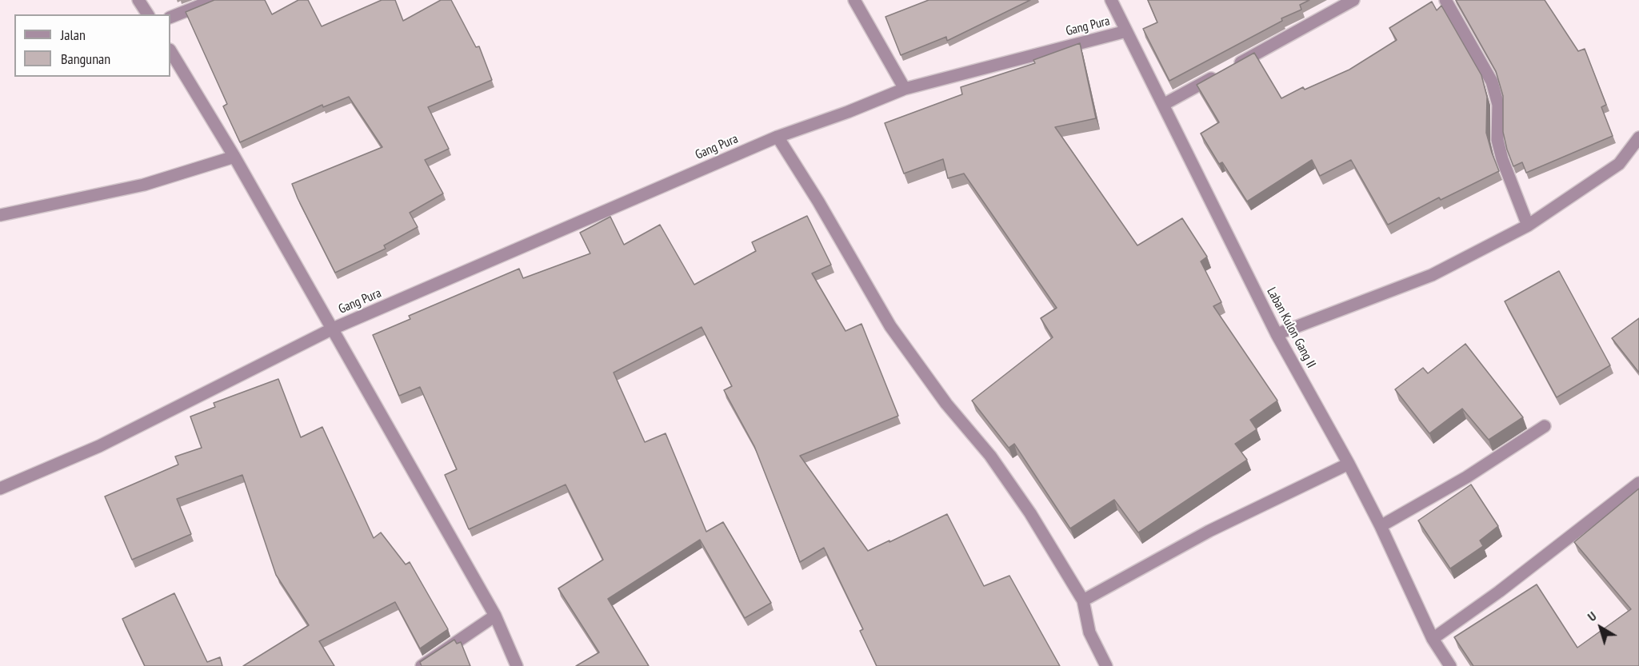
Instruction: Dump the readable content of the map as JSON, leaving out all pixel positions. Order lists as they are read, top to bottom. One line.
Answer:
{"streets":{"street":["Gang Pura","Laban Kulon Gang II"]},"crossings":[["Gang Pura","Laban Kulon Gang II"]],"legend":["Jalan","Bangunan"],"north":"top left"}
